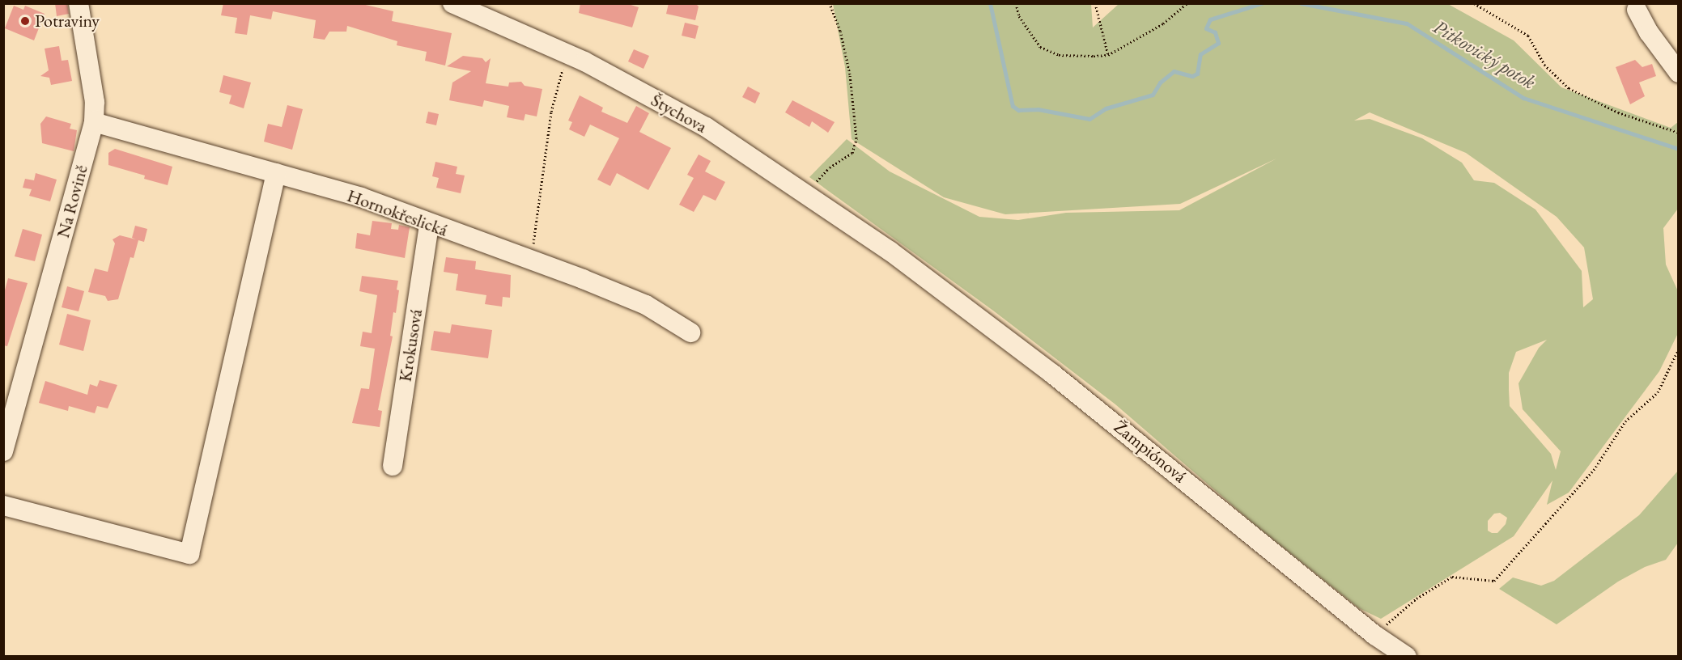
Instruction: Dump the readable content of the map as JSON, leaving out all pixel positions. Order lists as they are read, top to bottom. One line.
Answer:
{"streets":{"street":["Štychova","Na Rovině","Hornokřeslická","Krokusová","Žampiónová"]},"crossings":[["Štychova","Žampiónová"],["Na Rovině","Hornokřeslická"],["Hornokřeslická","Krokusová"]],"water":["Pitkovický potok"],"places":["Potraviny"]}
